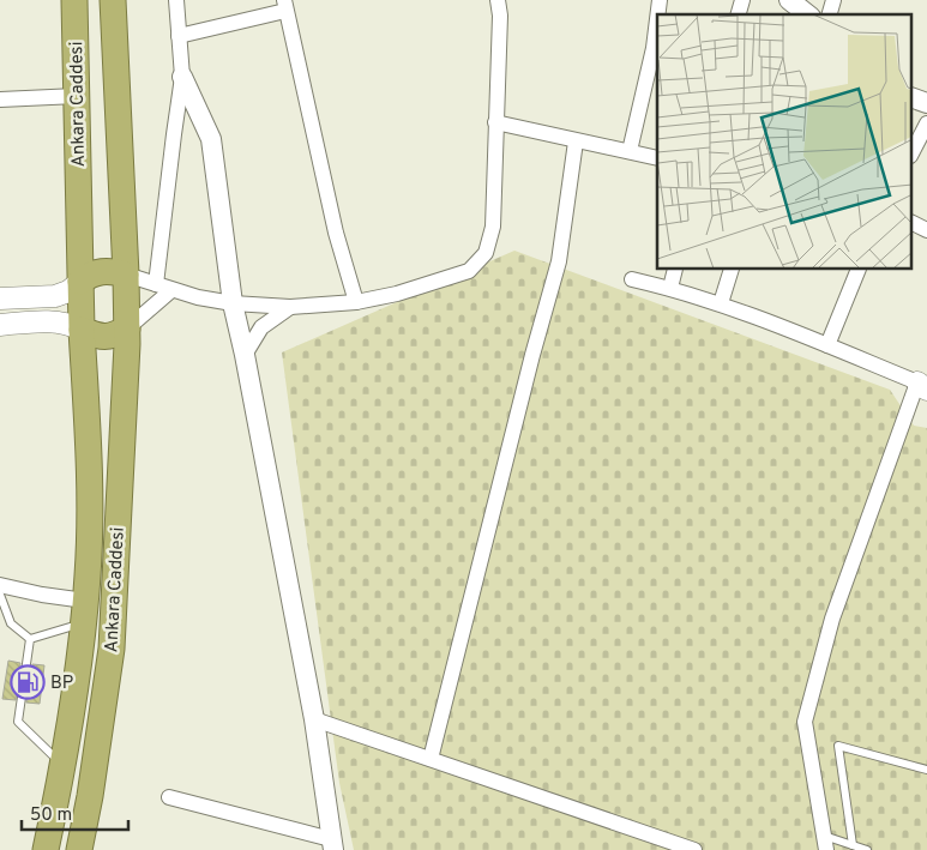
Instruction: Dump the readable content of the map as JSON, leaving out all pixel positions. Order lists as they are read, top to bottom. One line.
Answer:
{"streets":{"highway":["Ankara Caddesi"]},"places":{"fuel station":["BP"]},"scale_bar":"50 m"}
